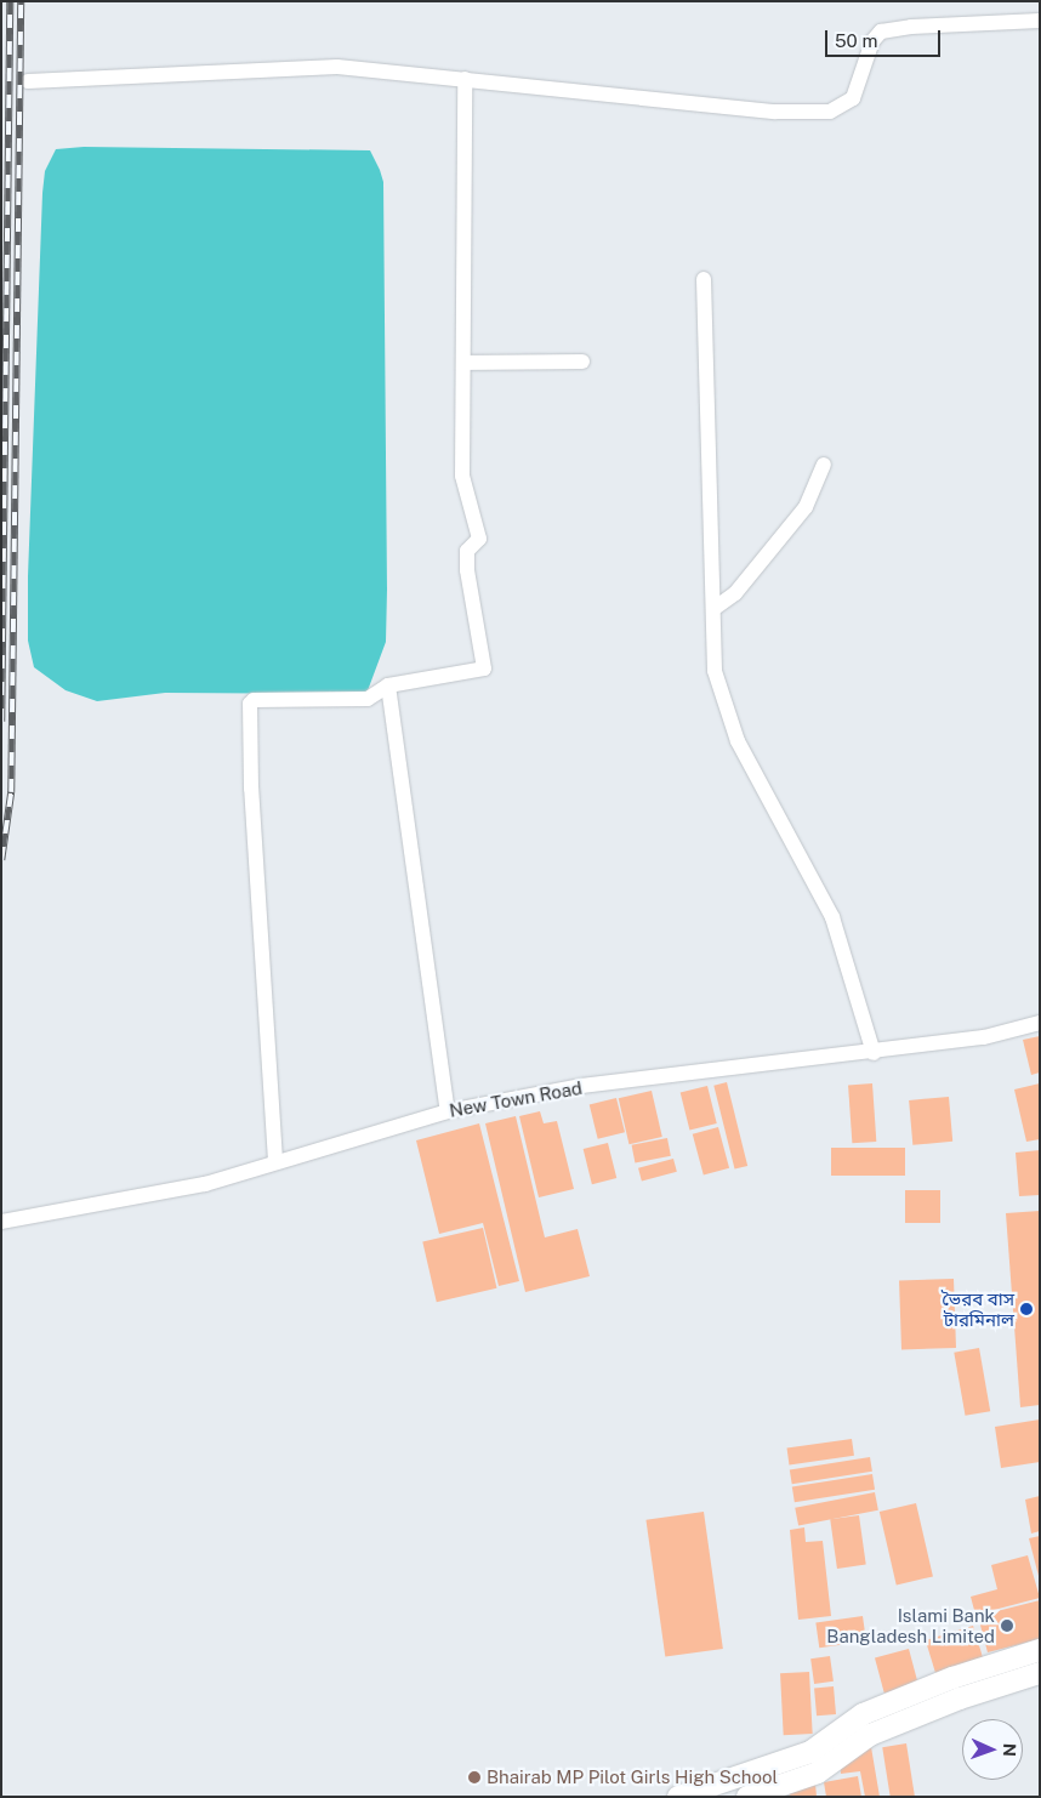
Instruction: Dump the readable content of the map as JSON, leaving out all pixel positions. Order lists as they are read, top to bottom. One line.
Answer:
{"streets":{"street":["New Town Road"]},"places":["ভৈরব বাস টারমিনাল","Islami Bank Bangladesh Limited","Bhairab MP Pilot Girls High School"],"scale_bar":"50 m","north":"right"}
